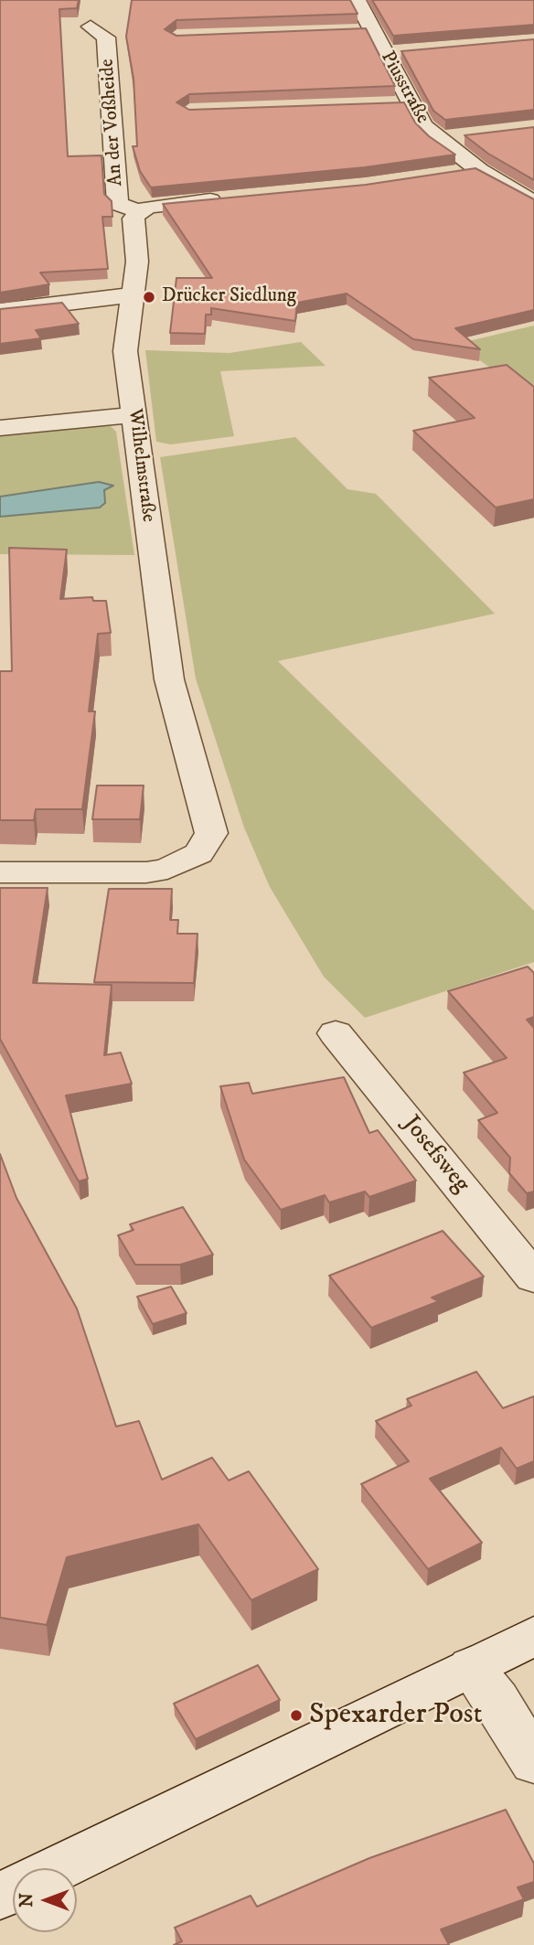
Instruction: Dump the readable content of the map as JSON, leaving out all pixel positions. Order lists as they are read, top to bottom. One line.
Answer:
{"streets":{"street":["Piusstraße","An der Voßheide","Wilhelmstraße","Josefsweg"]},"crossings":[["An der Voßheide","Wilhelmstraße"]],"places":["Drücker Siedlung","Spexarder Post"],"north":"left"}
